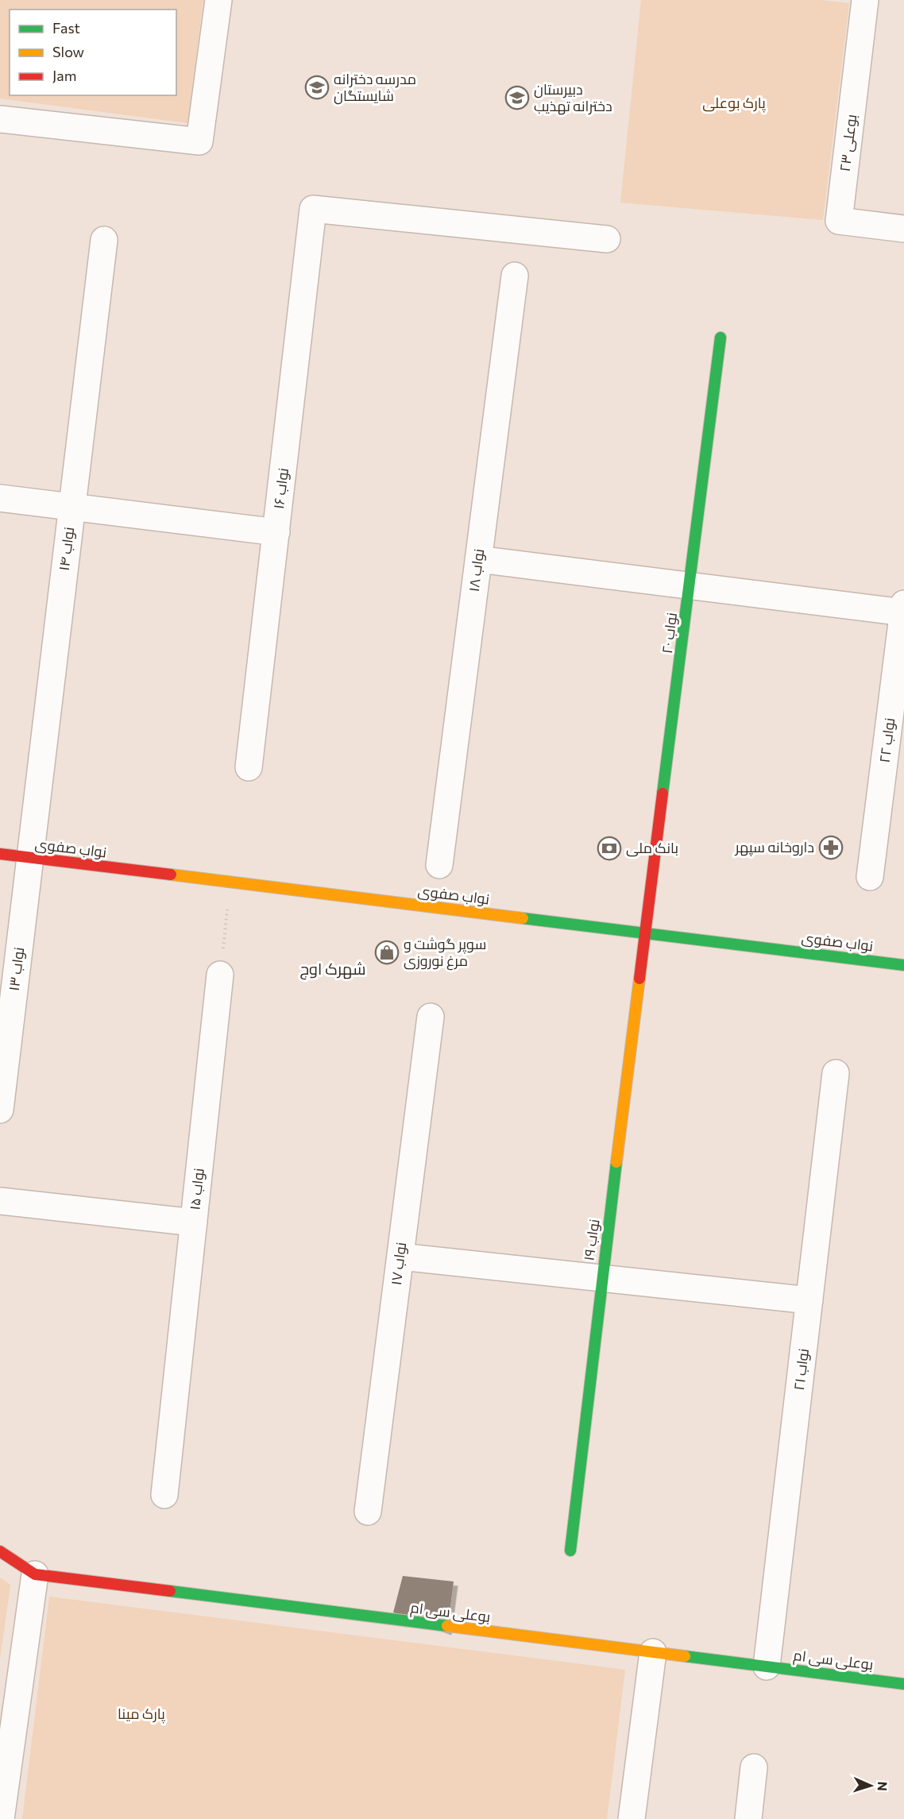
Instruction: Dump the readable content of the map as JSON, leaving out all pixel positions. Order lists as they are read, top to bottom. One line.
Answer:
{"streets":{"street":["بوعلی ۲۳","نواب ۱۶","نواب ۱۴","نواب ۱۸","نواب ۲۰","نواب ۲۲","نواب صفوی","نواب ۱۳","نواب ۱۵","نواب ۱۹","نواب ۱۷","نواب ۲۱","بوعلی سی ام"]},"crossings":[["نواب ۱۴","نواب صفوی"],["نواب ۱۴","نواب ۱۳"],["نواب ۲۰","نواب صفوی"],["نواب ۲۰","نواب ۱۹"],["نواب صفوی","نواب ۱۳"],["نواب صفوی","نواب ۱۹"],["نواب ۲۱","بوعلی سی ام"]],"districts":["شهرک اوج"],"parks":["پارک بوعلی","پارک مینا"],"places":{"school or university":["مدرسه دخترانه شایستگان","دبیرستان دخترانه تهذیب"],"pharmacy":["داروخانه سپهر"],"bank":["بانک ملی"],"shop":["سوپر گوشت و مرغ نوروزی"]},"legend":["Fast","Slow","Jam"],"north":"right"}
